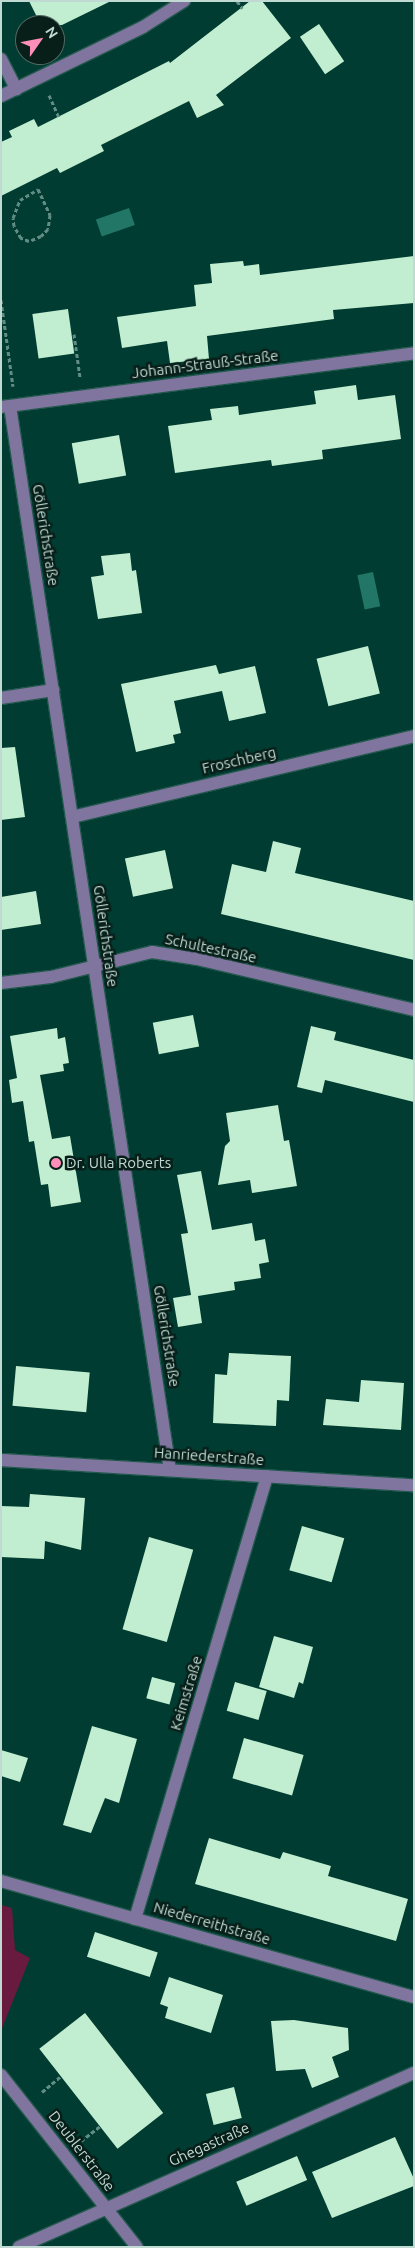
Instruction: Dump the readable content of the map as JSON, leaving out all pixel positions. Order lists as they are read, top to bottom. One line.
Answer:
{"streets":{"street":["Johann-Strauß-Straße","Göllerichstraße","Froschberg","Schultestraße","Hanriederstraße","Keimstraße","Niederreithstraße","Ghegastraße","Deublerstraße"]},"crossings":[["Johann-Strauß-Straße","Göllerichstraße"],["Göllerichstraße","Froschberg"],["Göllerichstraße","Schultestraße"],["Göllerichstraße","Hanriederstraße"],["Hanriederstraße","Keimstraße"],["Keimstraße","Niederreithstraße"],["Ghegastraße","Deublerstraße"]],"places":["Dr. Ulla Roberts"],"north":"top right"}
